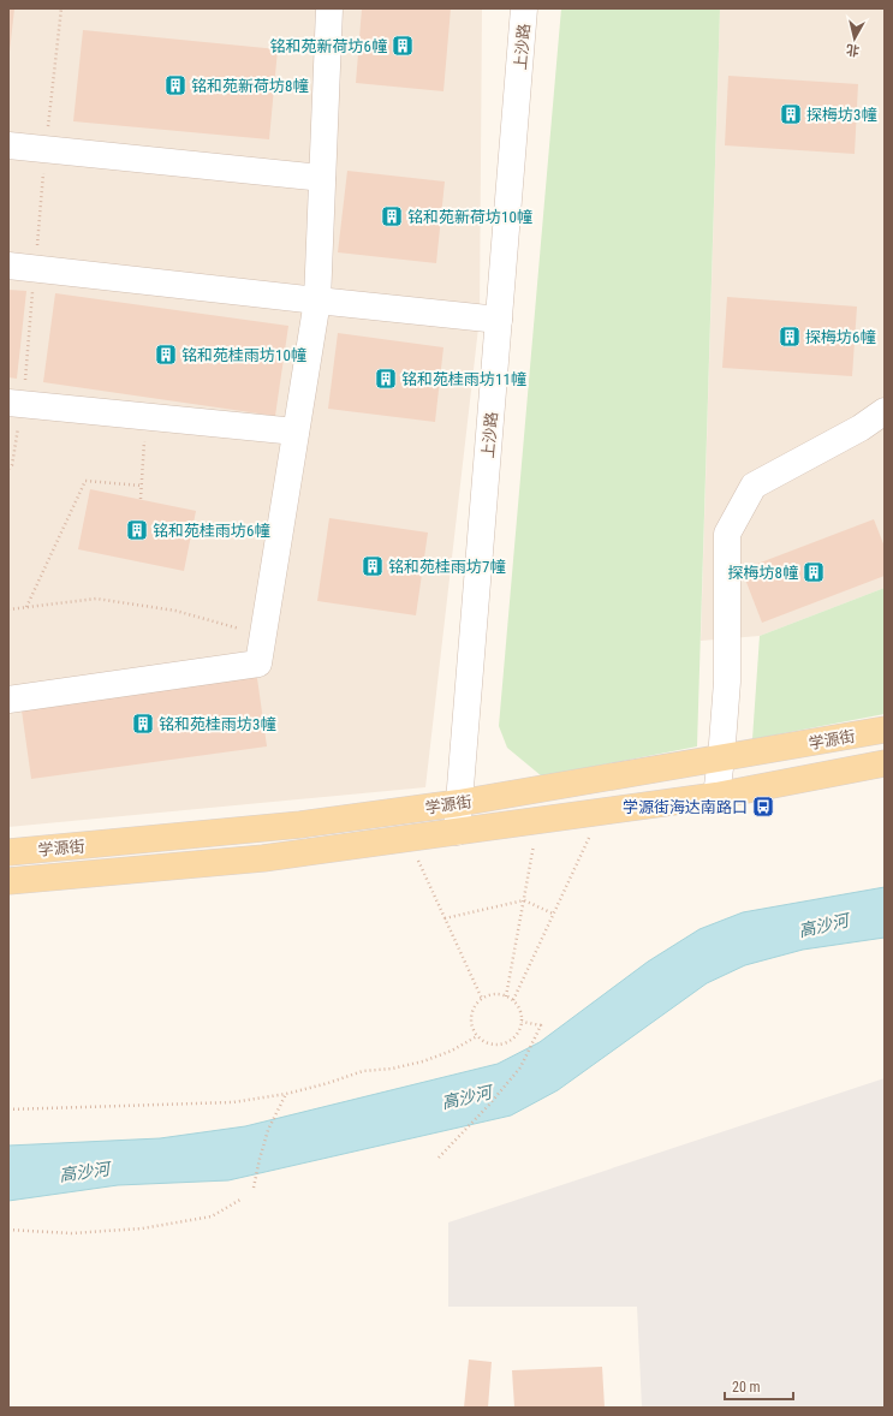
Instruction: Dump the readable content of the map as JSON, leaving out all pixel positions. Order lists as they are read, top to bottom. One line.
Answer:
{"streets":{"main road":["学源街"],"street":["上沙路"]},"crossings":[["上沙路","学源街"]],"water":["高沙河"],"places":{"building":["铭和苑新荷坊6幢","铭和苑新荷坊8幢","探梅坊3幢","铭和苑新荷坊10幢","探梅坊6幢","铭和苑桂雨坊10幢","铭和苑桂雨坊11幢","铭和苑桂雨坊6幢","铭和苑桂雨坊7幢","探梅坊8幢","铭和苑桂雨坊3幢"],"bus stop":["学源街海达南路口"]},"scale_bar":"20 m","north":"bottom"}
